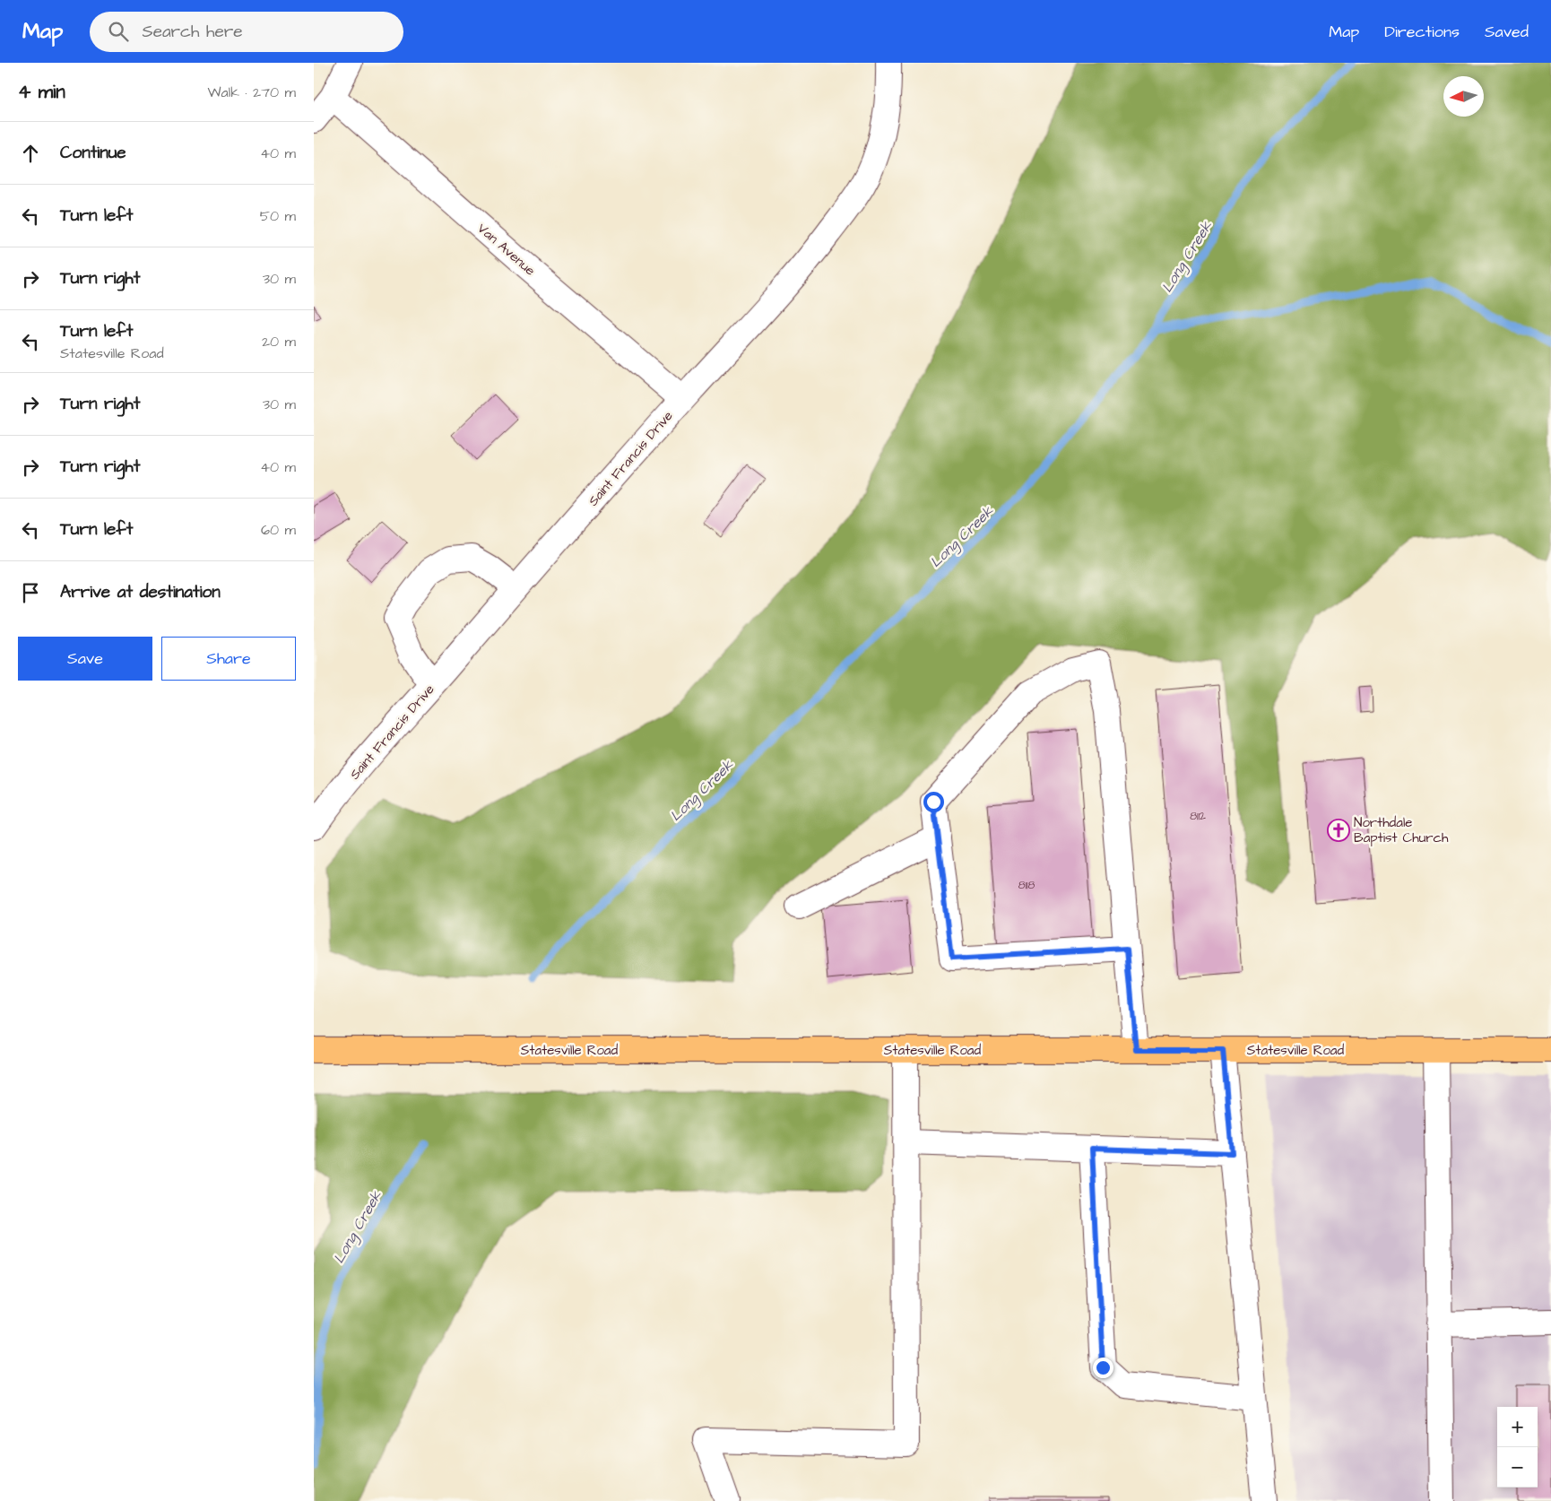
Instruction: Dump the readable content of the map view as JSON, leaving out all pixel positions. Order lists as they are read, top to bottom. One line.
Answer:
{"streets":{"main road":["Statesville Road"],"street":["Van Avenue","Saint Francis Drive"]},"crossings":[["Van Avenue","Saint Francis Drive"]],"water":["Long Creek"],"places":{"church":["Northdale Baptist Church"]},"house_numbers":["8112","8118"],"north":"left","page":{"header":"Map","search":"Search here","nav":["Map","Directions","Saved"],"heading":["4 min","Walk · 270 m"],"list":[["Continue","40 m"],["Turn left","50 m"],["Turn right","30 m"],["Turn left","Statesville Road","20 m"],["Turn right","30 m"],["Turn right","40 m"],["Turn left","60 m"],"Arrive at destination"],"buttons":["Save","Share"],"map_buttons":["+","−"]}}
